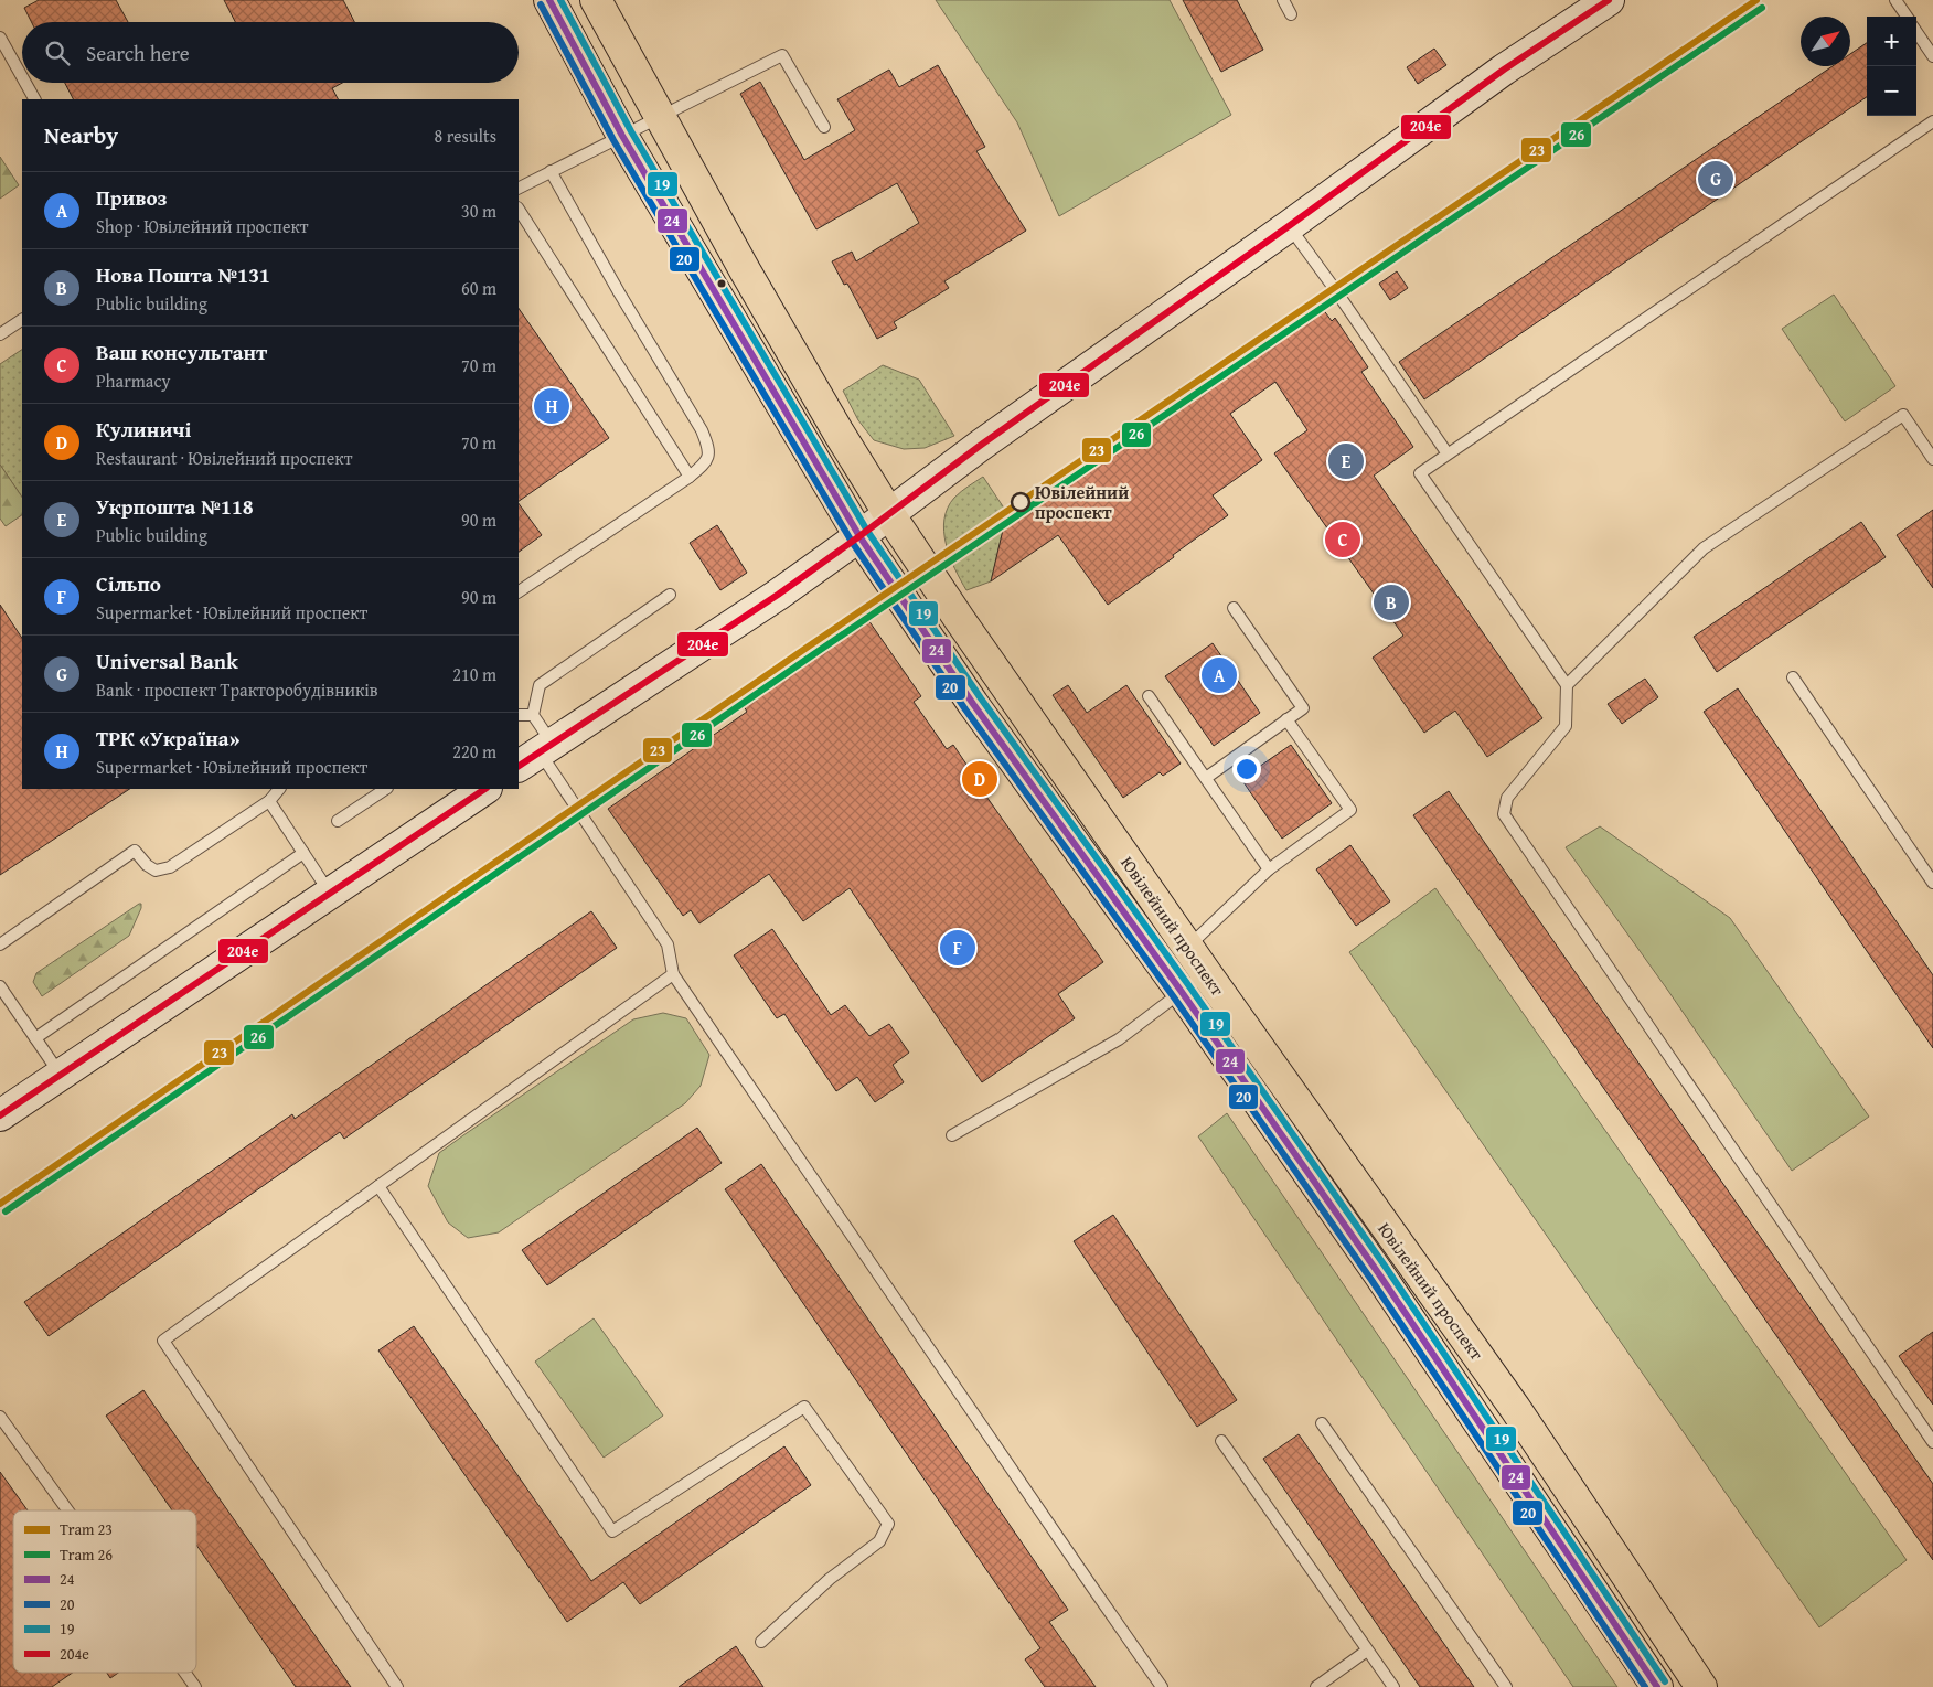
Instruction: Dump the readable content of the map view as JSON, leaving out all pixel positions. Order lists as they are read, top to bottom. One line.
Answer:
{"streets":{"main road":["Ювілейний проспект"]},"places":["Ювілейний проспект"],"lines":["tram line 23","transit line 24","transit line 19","transit line 204е","transit line 20","tram line 26"],"legend":["Tram 23","Tram 26","24","20","19","204е"],"north":"top right","page":{"map_buttons":["+","−"],"search":"Search here","heading":["Nearby","8 results"],"pins":["G","H","E","C","B","A","D","F"],"list":[{"mark":"A","name":"Привоз","note":"Shop · Ювілейний проспект","value":"30 m"},{"mark":"B","name":"Нова Пошта №131","note":"Public building","value":"60 m"},{"mark":"C","name":"Ваш консультант","note":"Pharmacy","value":"70 m"},{"mark":"D","name":"Кулиничі","note":"Restaurant · Ювілейний проспект","value":"70 m"},{"mark":"E","name":"Укрпошта №118","note":"Public building","value":"90 m"},{"mark":"F","name":"Сільпо","note":"Supermarket · Ювілейний проспект","value":"90 m"},{"mark":"G","name":"Universal Bank","note":"Bank · проспект Тракторобудівників","value":"210 m"},{"mark":"H","name":"ТРК «Україна»","note":"Supermarket · Ювілейний проспект","value":"220 m"}]}}
